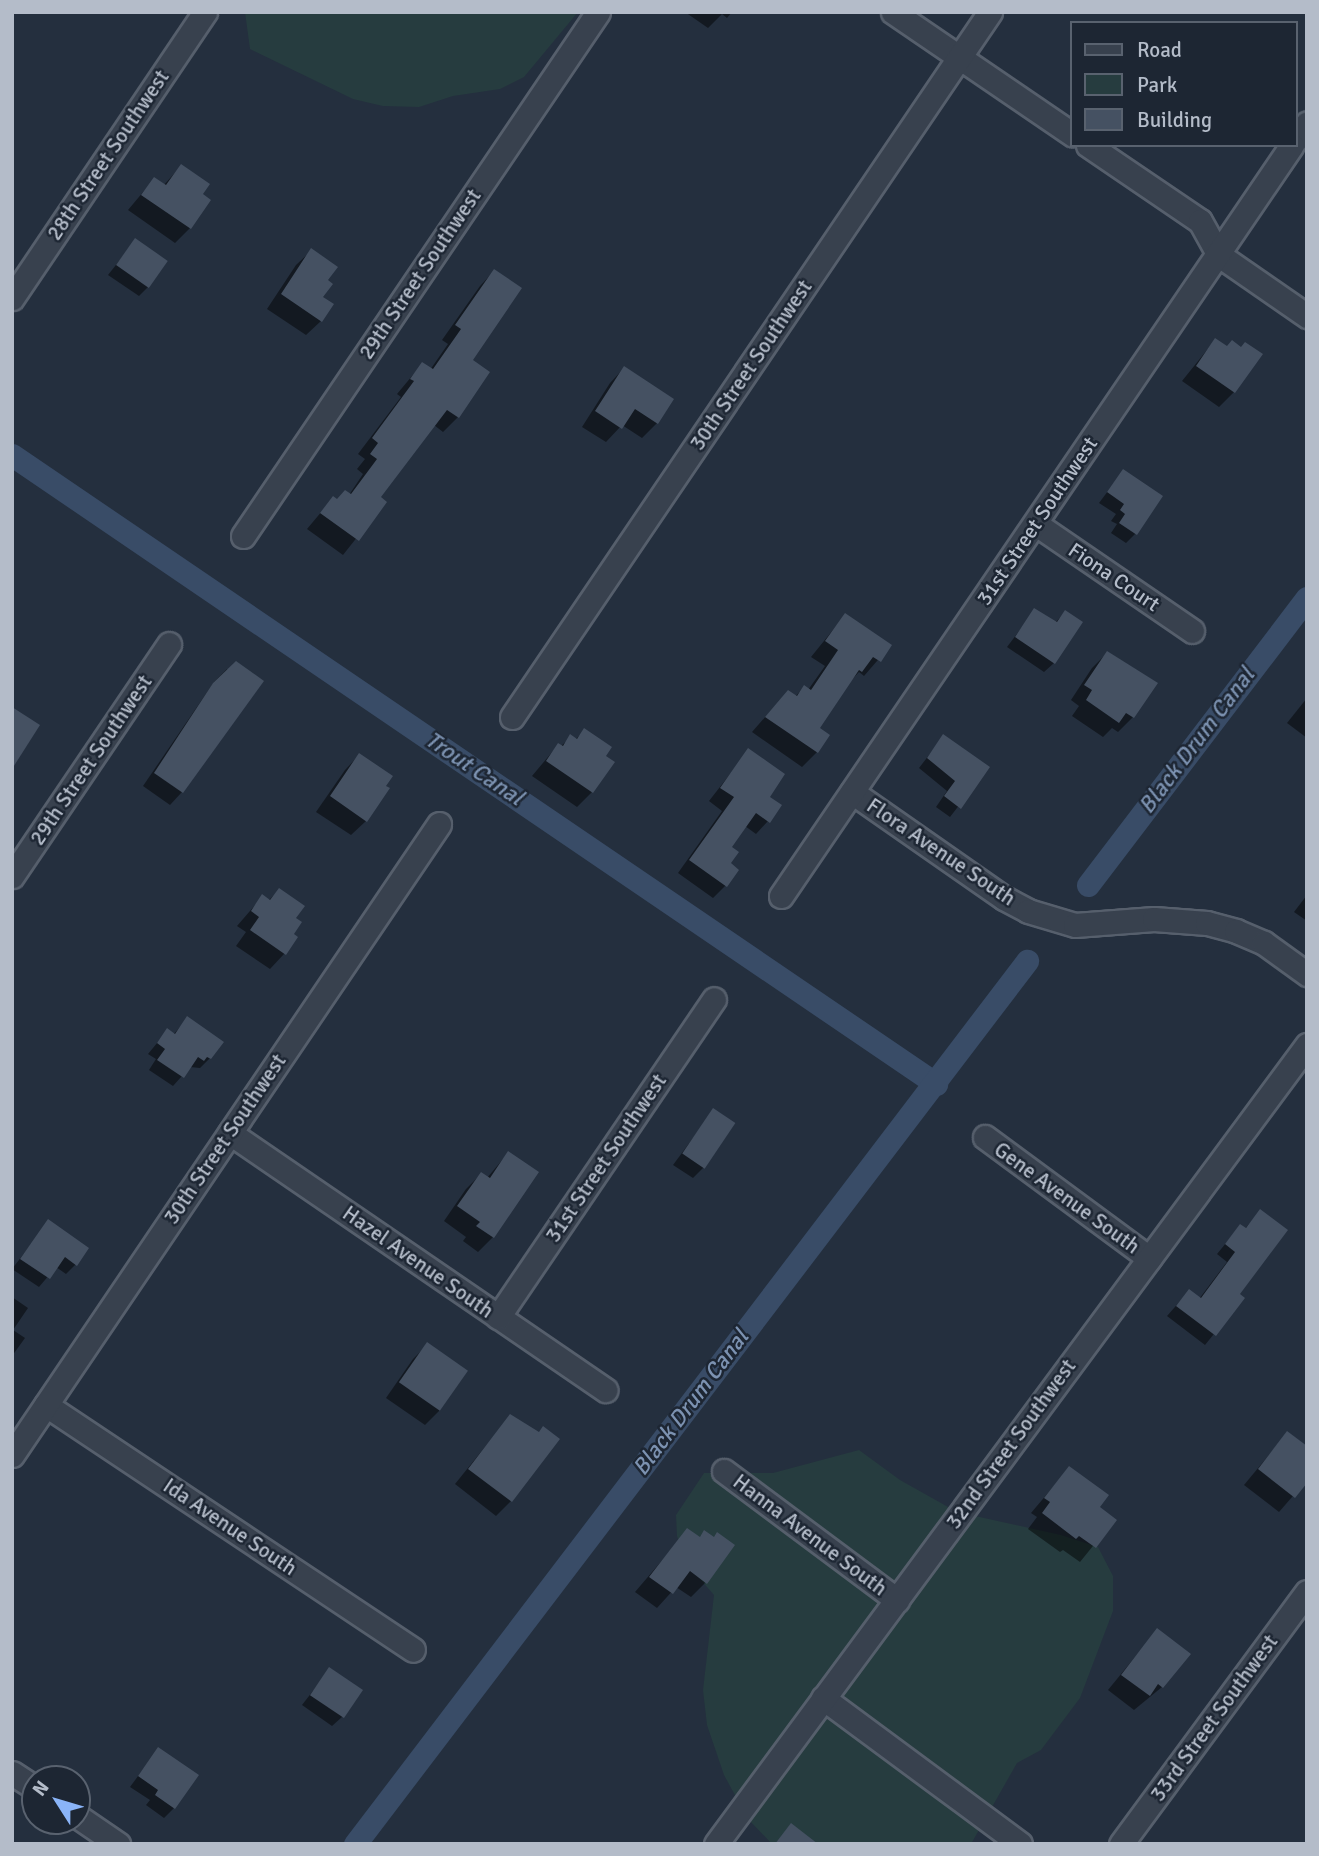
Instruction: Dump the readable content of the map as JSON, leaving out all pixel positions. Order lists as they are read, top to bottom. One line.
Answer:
{"streets":{"street":["28th Street Southwest","29th Street Southwest","30th Street Southwest","31st Street Southwest","Fiona Court","Flora Avenue South","Gene Avenue South","Hazel Avenue South","32nd Street Southwest","Ida Avenue South","Hanna Avenue South","33rd Street Southwest"]},"crossings":[["30th Street Southwest","Hazel Avenue South"],["30th Street Southwest","Ida Avenue South"],["31st Street Southwest","Fiona Court"],["31st Street Southwest","Flora Avenue South"],["31st Street Southwest","Hazel Avenue South"],["Gene Avenue South","32nd Street Southwest"],["32nd Street Southwest","Hanna Avenue South"]],"water":["Black Drum Canal","Trout Canal"],"legend":["Road","Park","Building"],"north":"top left"}
